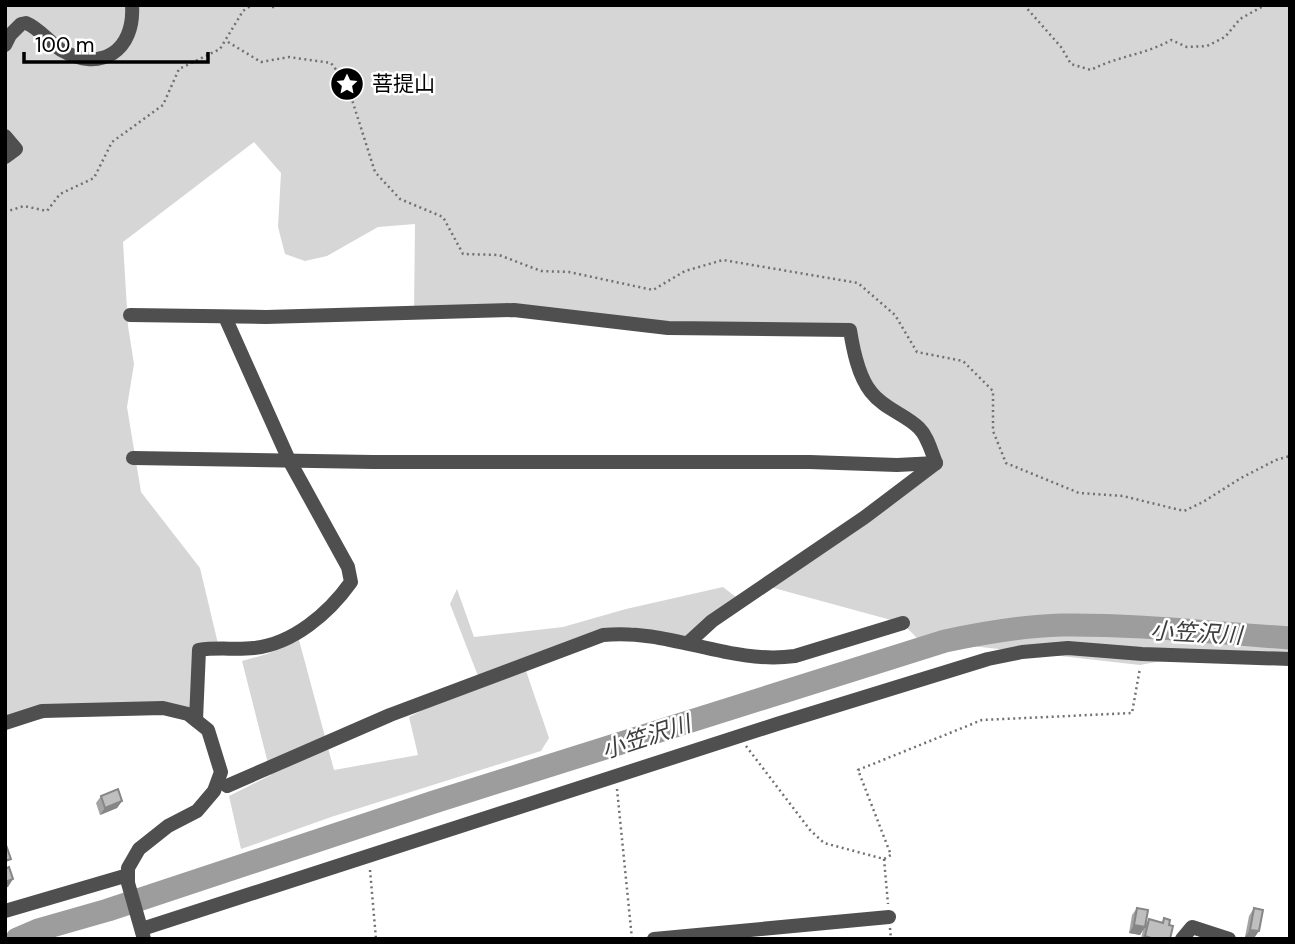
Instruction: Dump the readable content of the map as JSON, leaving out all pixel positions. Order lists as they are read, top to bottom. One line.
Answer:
{"water":["小笠沢川"],"places":{"place":["菩提山"]},"scale_bar":"100 m"}
